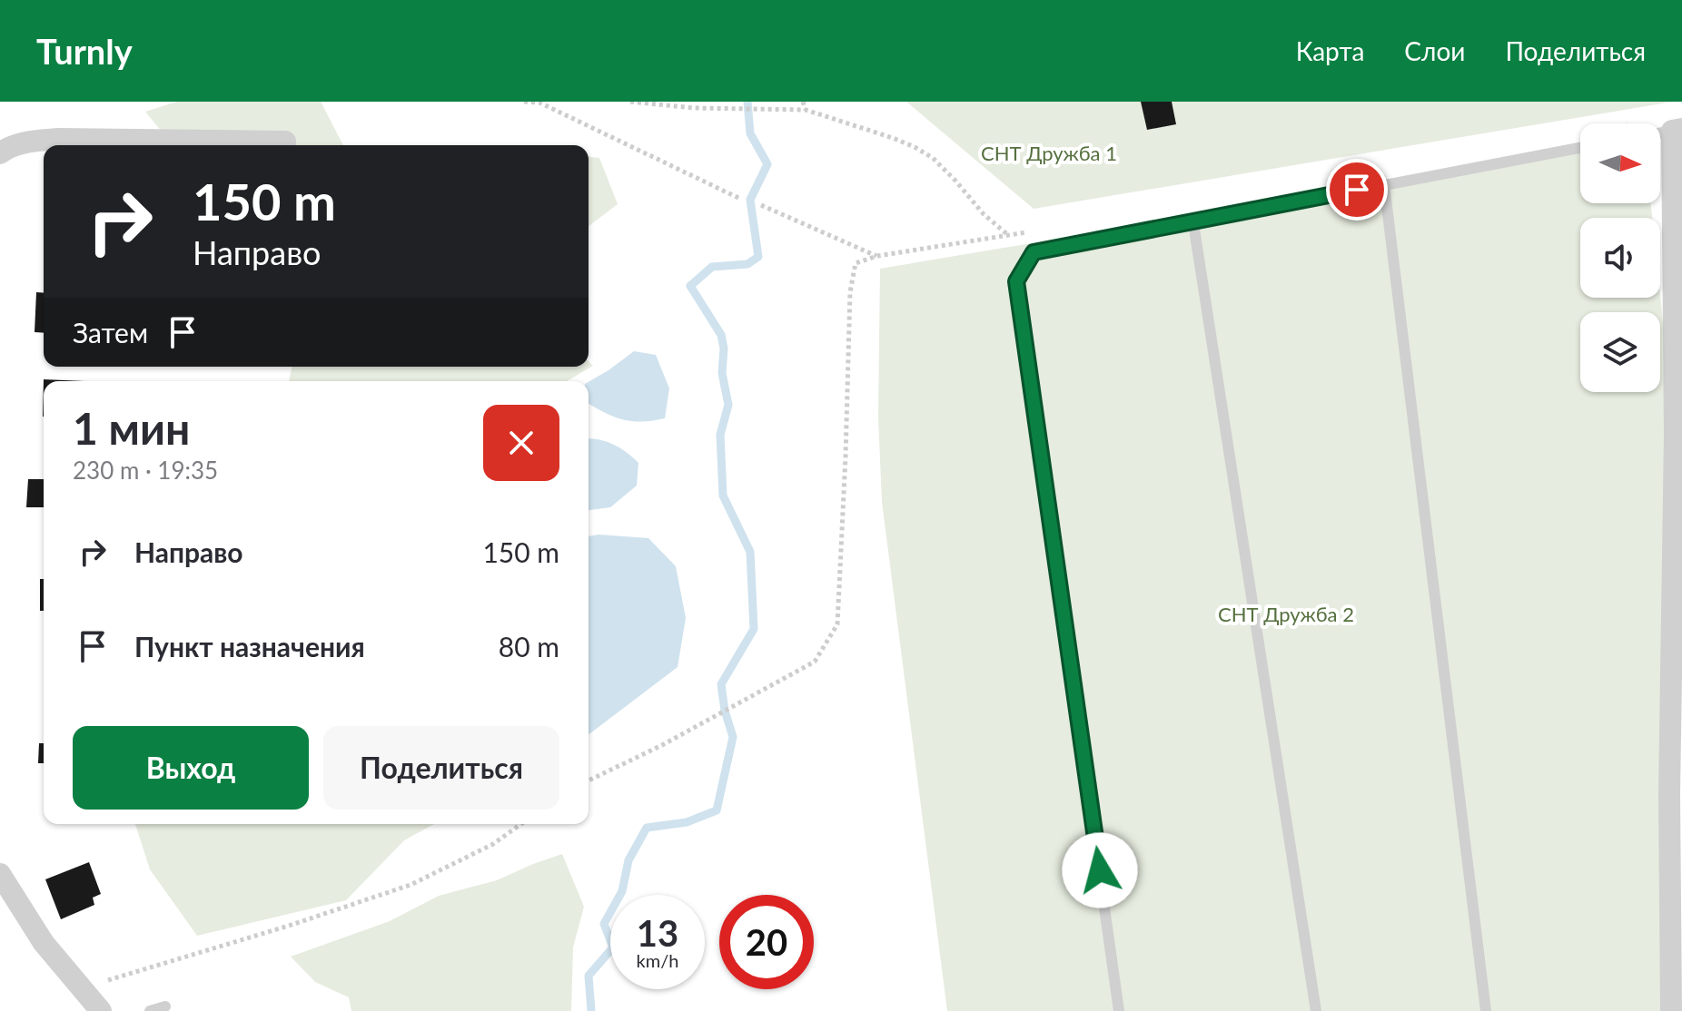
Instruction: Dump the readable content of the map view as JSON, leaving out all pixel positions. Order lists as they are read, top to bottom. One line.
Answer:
{"parks":["СНТ Дружба 1","СНТ Дружба 2"],"north":"right","page":{"header":"Turnly","nav":["Карта","Слои","Поделиться"],"turn":["150 m","Направо"],"then":"Затем","heading":["1 мин","230 m · 19:35"],"list":[{"name":"Направо","value":"150 m"},{"name":"Пункт назначения","value":"80 m"}],"buttons":["Выход","Поделиться"],"speed":"13 km/h","limit":"20"}}
